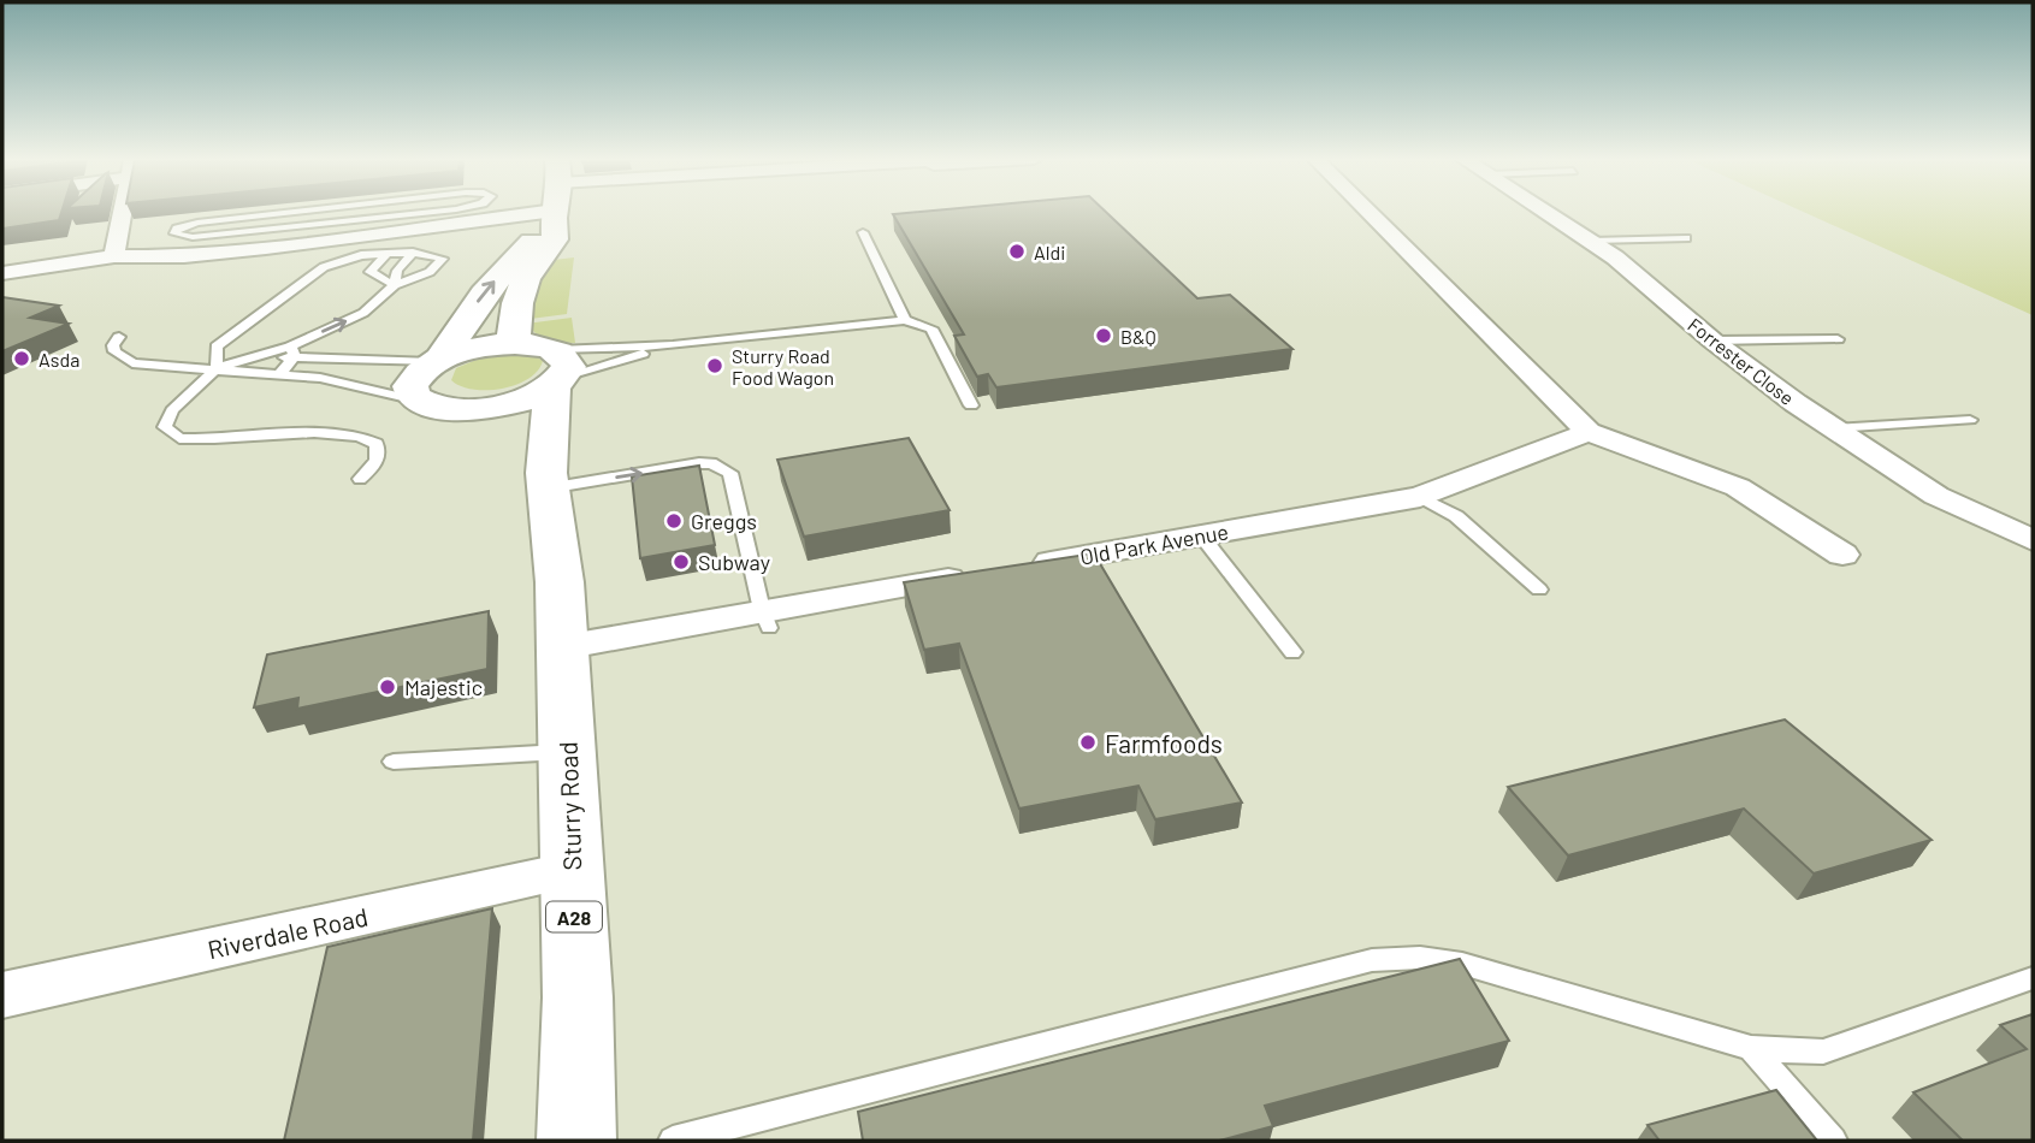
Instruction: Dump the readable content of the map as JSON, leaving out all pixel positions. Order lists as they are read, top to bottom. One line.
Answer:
{"streets":{"highway":["Sturry Road","A28"],"street":["Forrester Close","Old Park Avenue","Riverdale Road"]},"crossings":[["Sturry Road","Riverdale Road"]],"places":["Aldi","B&Q","Asda","Sturry Road Food Wagon","Greggs","Subway","Majestic","Farmfoods"]}
